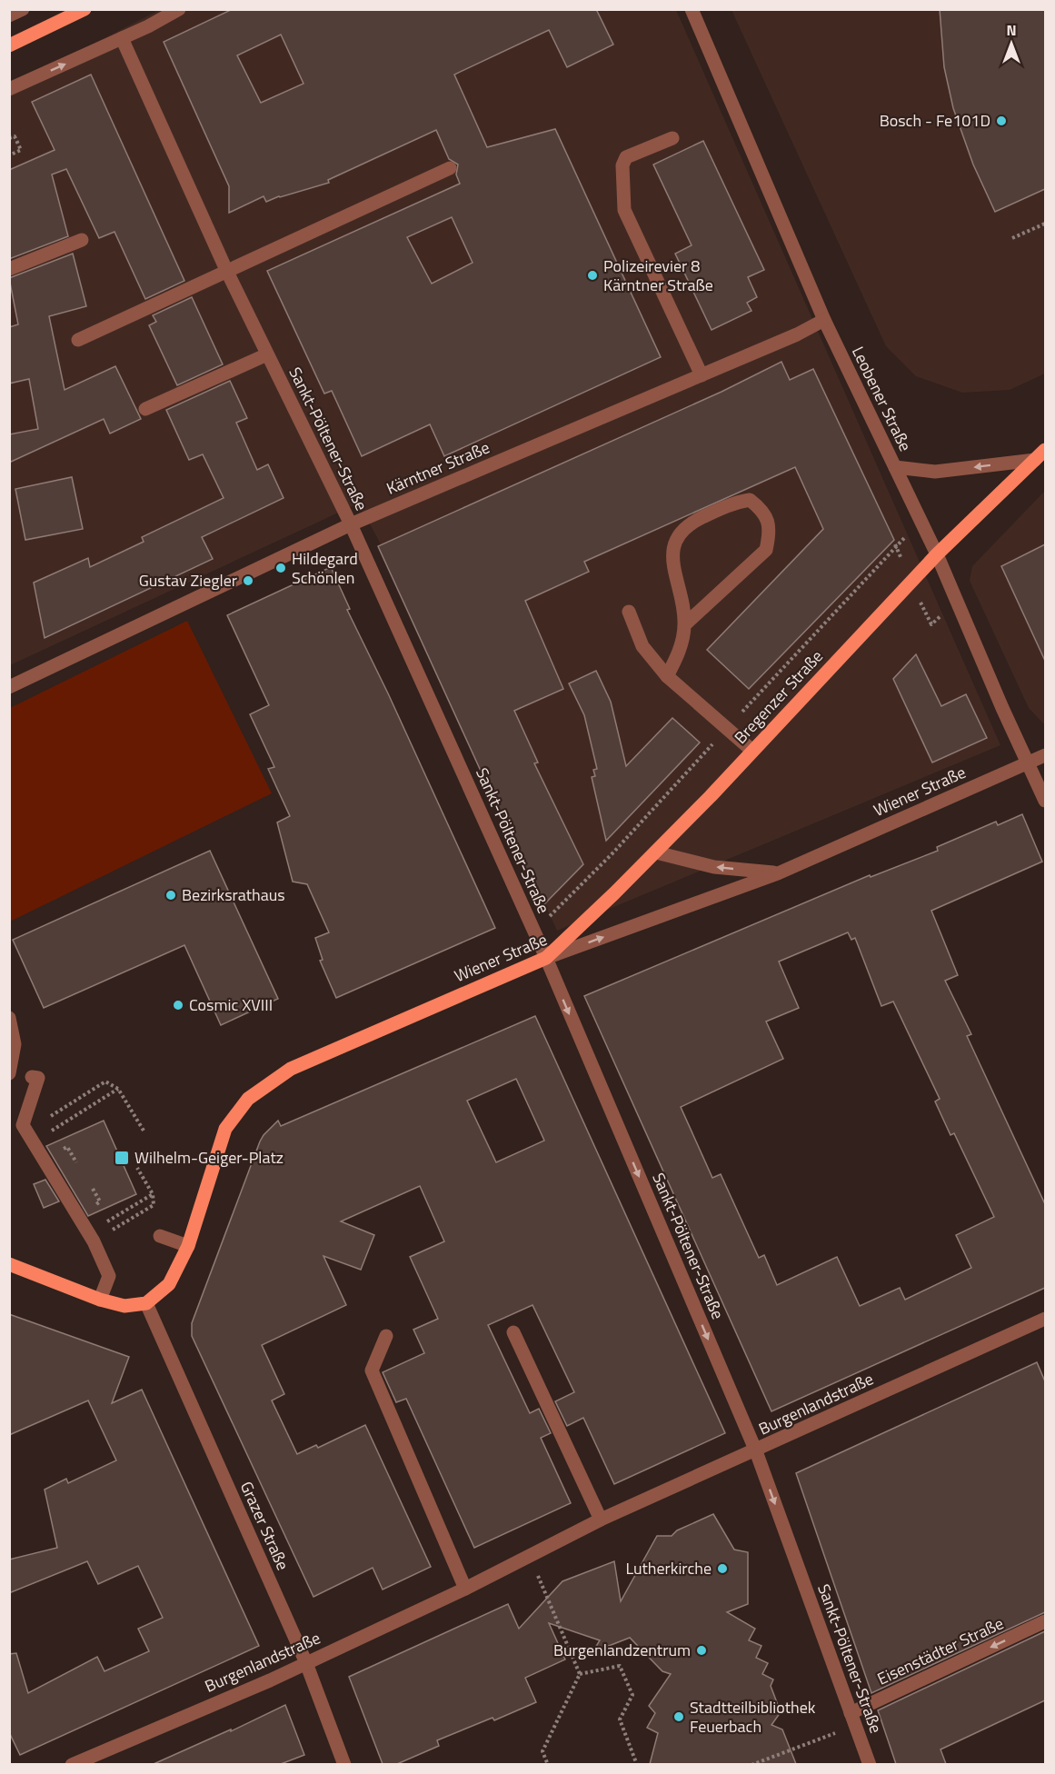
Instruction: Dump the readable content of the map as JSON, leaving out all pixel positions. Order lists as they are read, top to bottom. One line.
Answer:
{"streets":{"main road":["Bregenzer Straße","Wiener Straße"],"street":["Leobener Straße","Sankt-Pöltener-Straße","Kärntner Straße","Burgenlandstraße","Grazer Straße","Eisenstädter Straße"]},"crossings":[["Leobener Straße","Kärntner Straße"],["Leobener Straße","Bregenzer Straße"],["Leobener Straße","Wiener Straße"],["Sankt-Pöltener-Straße","Kärntner Straße"],["Sankt-Pöltener-Straße","Bregenzer Straße"],["Sankt-Pöltener-Straße","Wiener Straße"],["Sankt-Pöltener-Straße","Burgenlandstraße"],["Sankt-Pöltener-Straße","Eisenstädter Straße"],["Bregenzer Straße","Wiener Straße"],["Burgenlandstraße","Grazer Straße"]],"one_way":["Sankt-Pöltener-Straße","Eisenstädter Straße"],"places":{"other":["Bosch - Fe101D","Polizeirevier 8 Kärntner Straße","Hildegard Schönlen","Gustav Ziegler","Bezirksrathaus","Cosmic XVIII","Lutherkirche","Burgenlandzentrum","Stadtteilbibliothek Feuerbach"],"transit":["Wilhelm-Geiger-Platz"]},"north":"top"}
